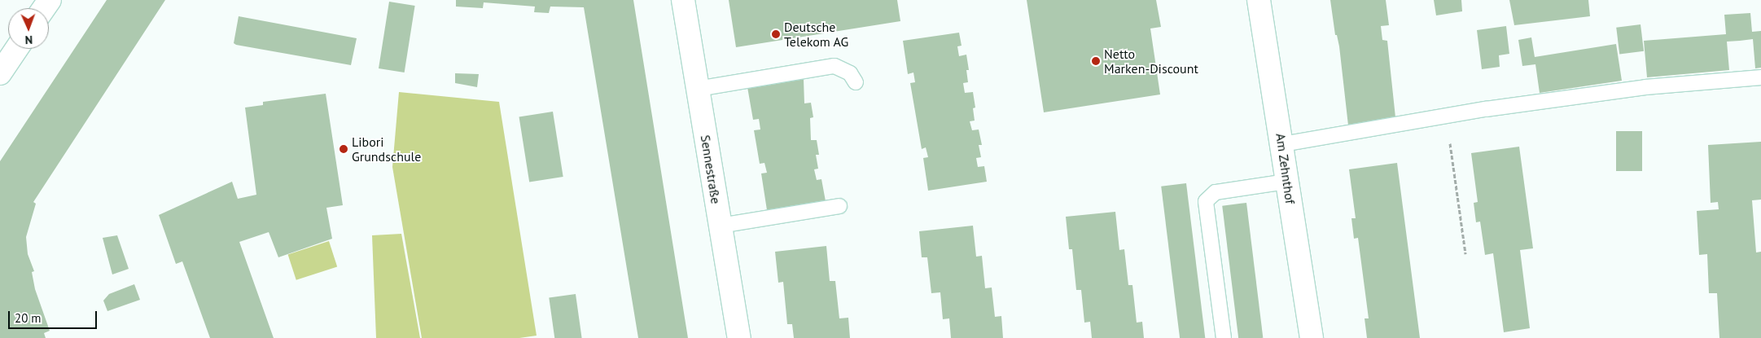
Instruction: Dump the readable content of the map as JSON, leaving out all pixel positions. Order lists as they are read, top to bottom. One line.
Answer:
{"streets":{"street":["Am Zehnthof","Sennestraße"]},"places":["Deutsche Telekom AG","Netto Marken-Discount","Libori Grundschule"],"scale_bar":"20 m","north":"bottom"}
